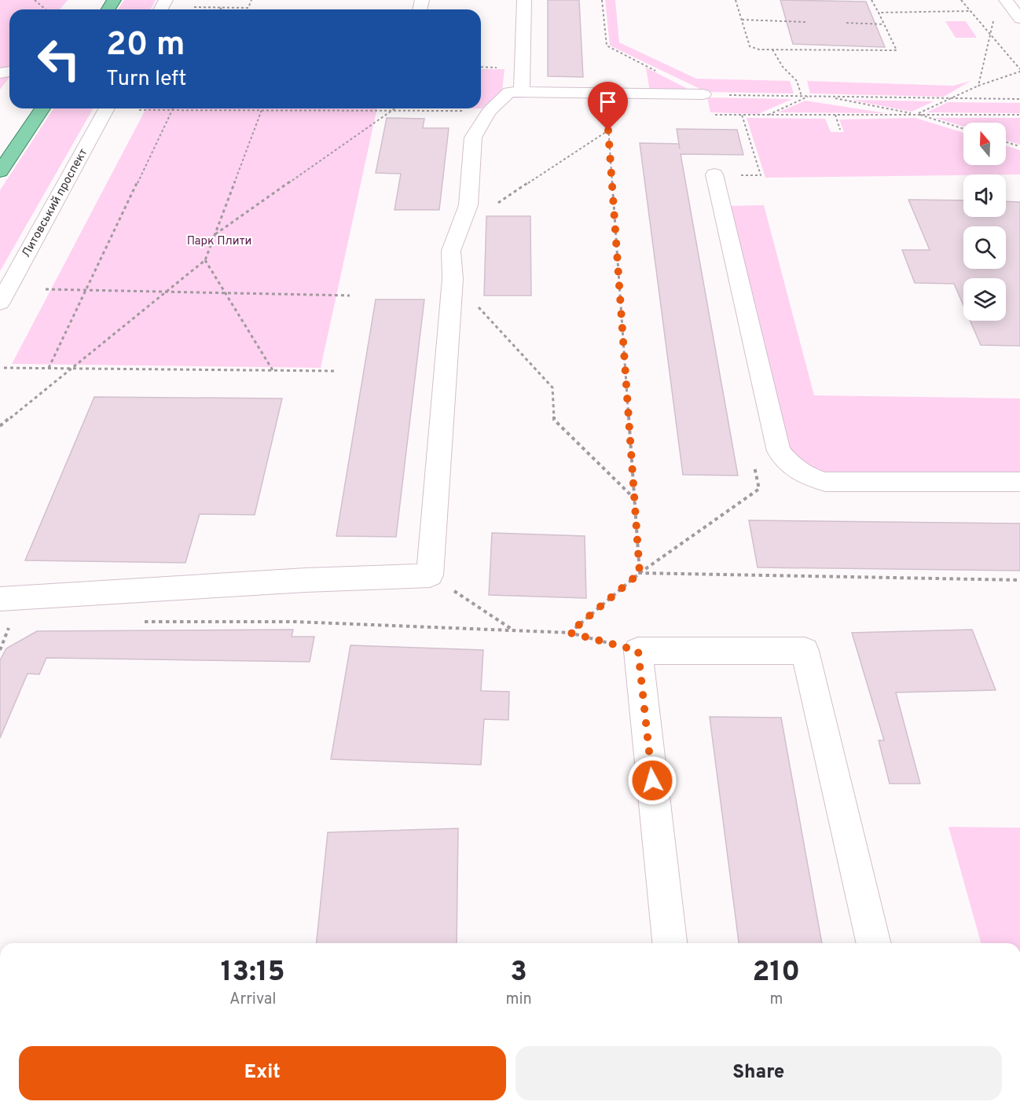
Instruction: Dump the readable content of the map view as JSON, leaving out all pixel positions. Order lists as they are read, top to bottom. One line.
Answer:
{"streets":{"street":["Литовський проспект"]},"parks":["Парк Плити"],"north":"top","page":{"turn":["20 m","Turn left"],"eta":["13:15","Arrival","3","min","210","m"],"buttons":["Exit","Share"]}}
